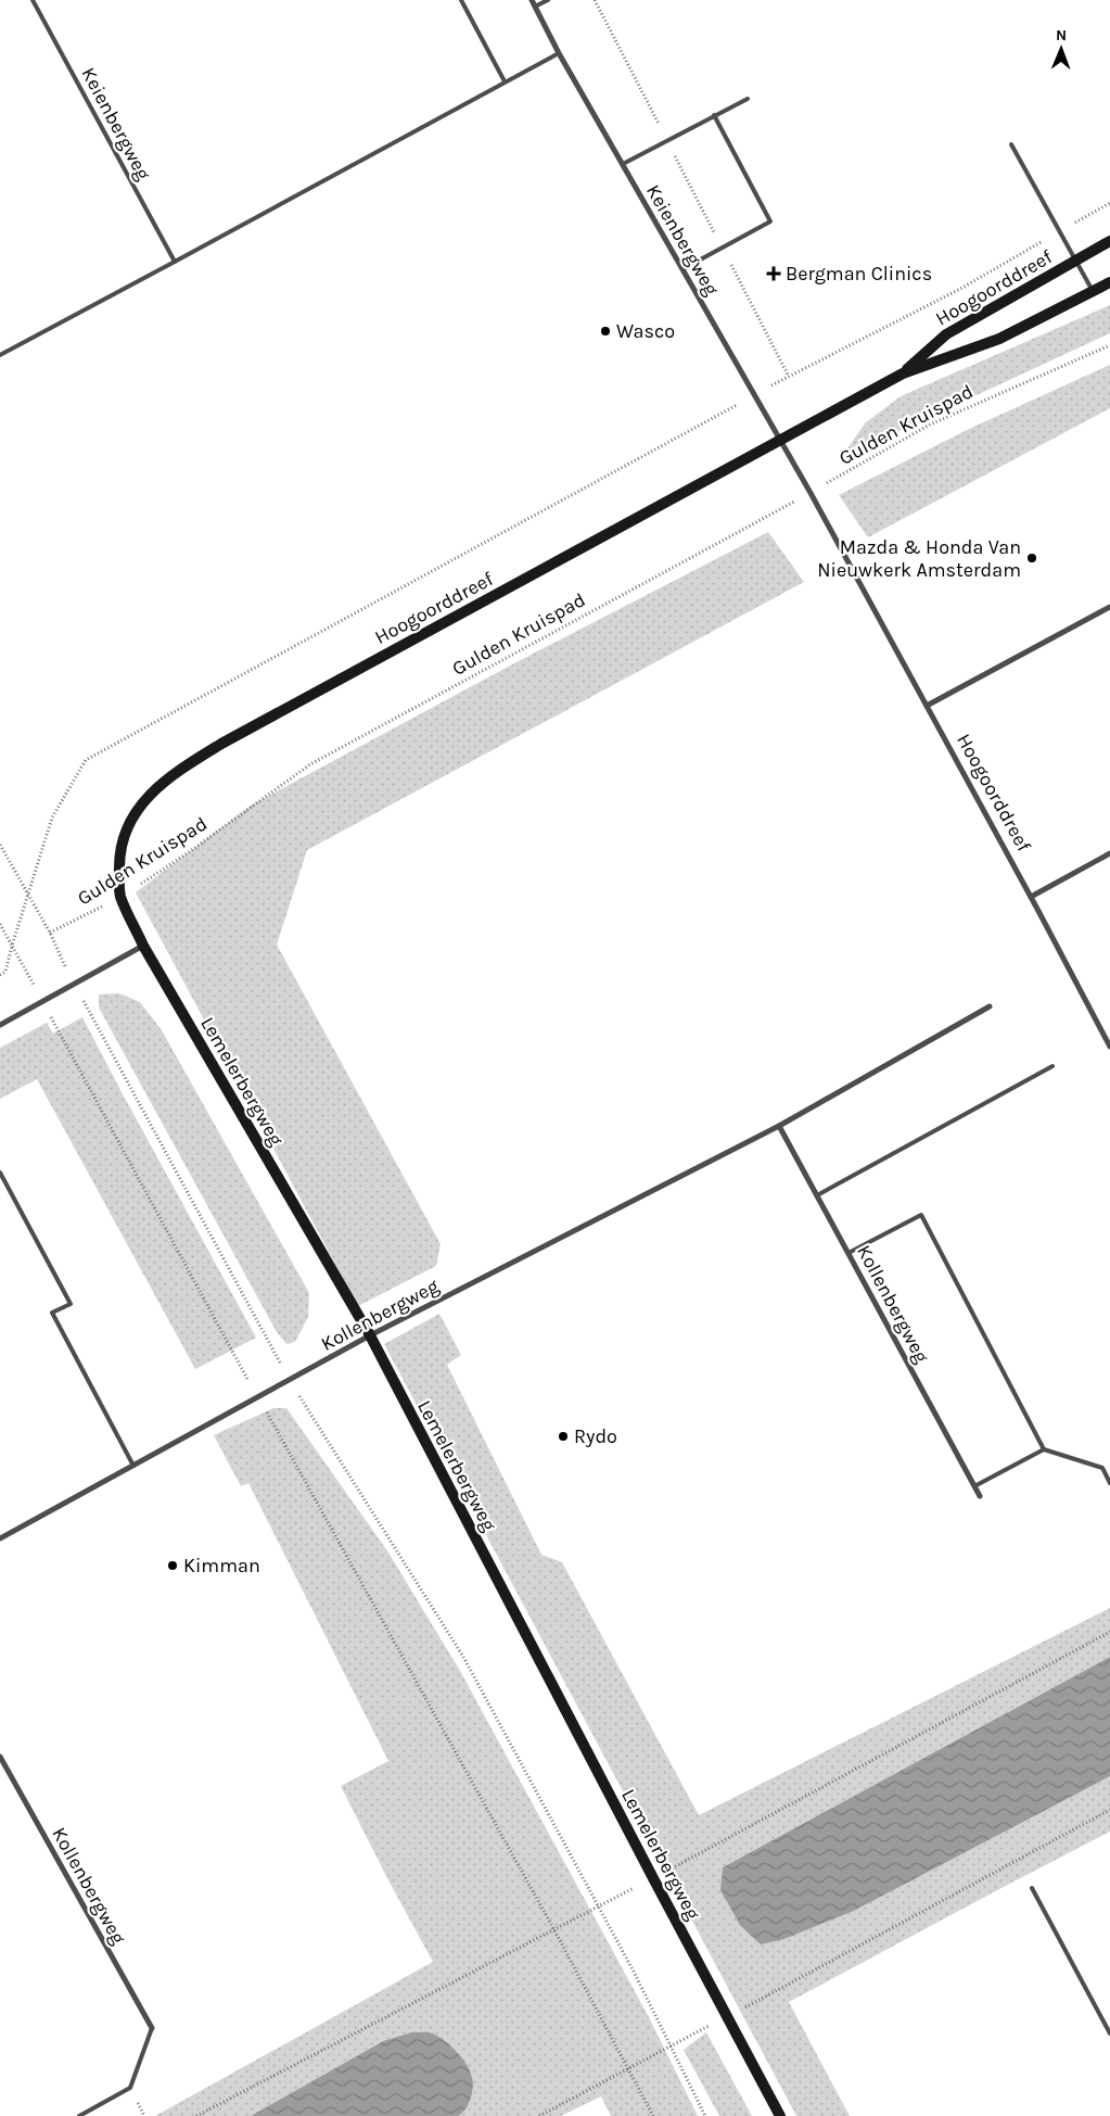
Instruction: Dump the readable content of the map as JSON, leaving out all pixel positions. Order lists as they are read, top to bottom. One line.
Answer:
{"streets":{"street":["Keienbergweg","Hoogoorddreef","Lemelerbergweg","Kollenbergweg"],"path":["Gulden Kruispad"]},"crossings":[["Keienbergweg","Hoogoorddreef"],["Hoogoorddreef","Gulden Kruispad"],["Hoogoorddreef","Lemelerbergweg"],["Gulden Kruispad","Lemelerbergweg"],["Lemelerbergweg","Kollenbergweg"]],"places":{"health":["Bergman Clinics"],"other":["Wasco","Mazda & Honda Van Nieuwkerk Amsterdam","Rydo","Kimman"]},"north":"top"}
